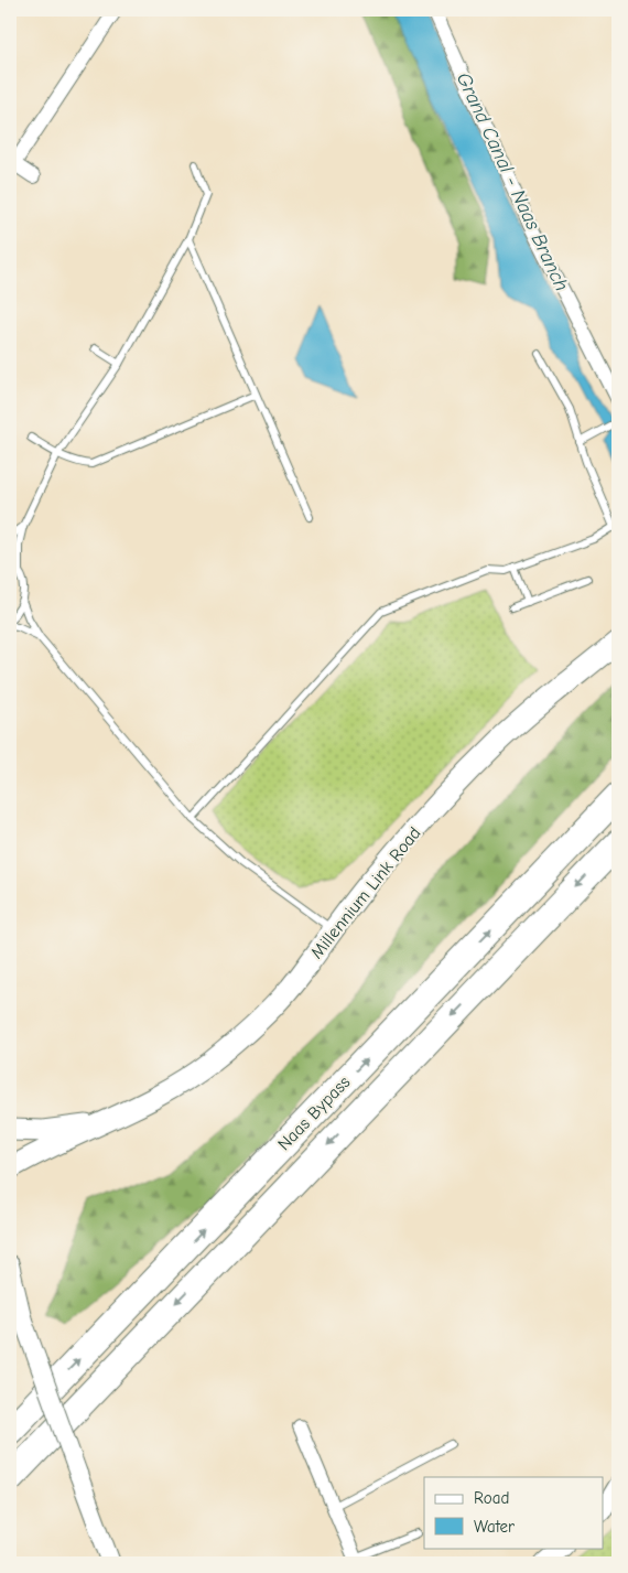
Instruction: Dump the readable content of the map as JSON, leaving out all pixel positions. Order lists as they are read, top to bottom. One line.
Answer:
{"streets":{"highway":["Naas Bypass"],"main road":["Millennium Link Road"]},"water":["Grand Canal - Naas Branch"],"legend":["Road","Water"]}
